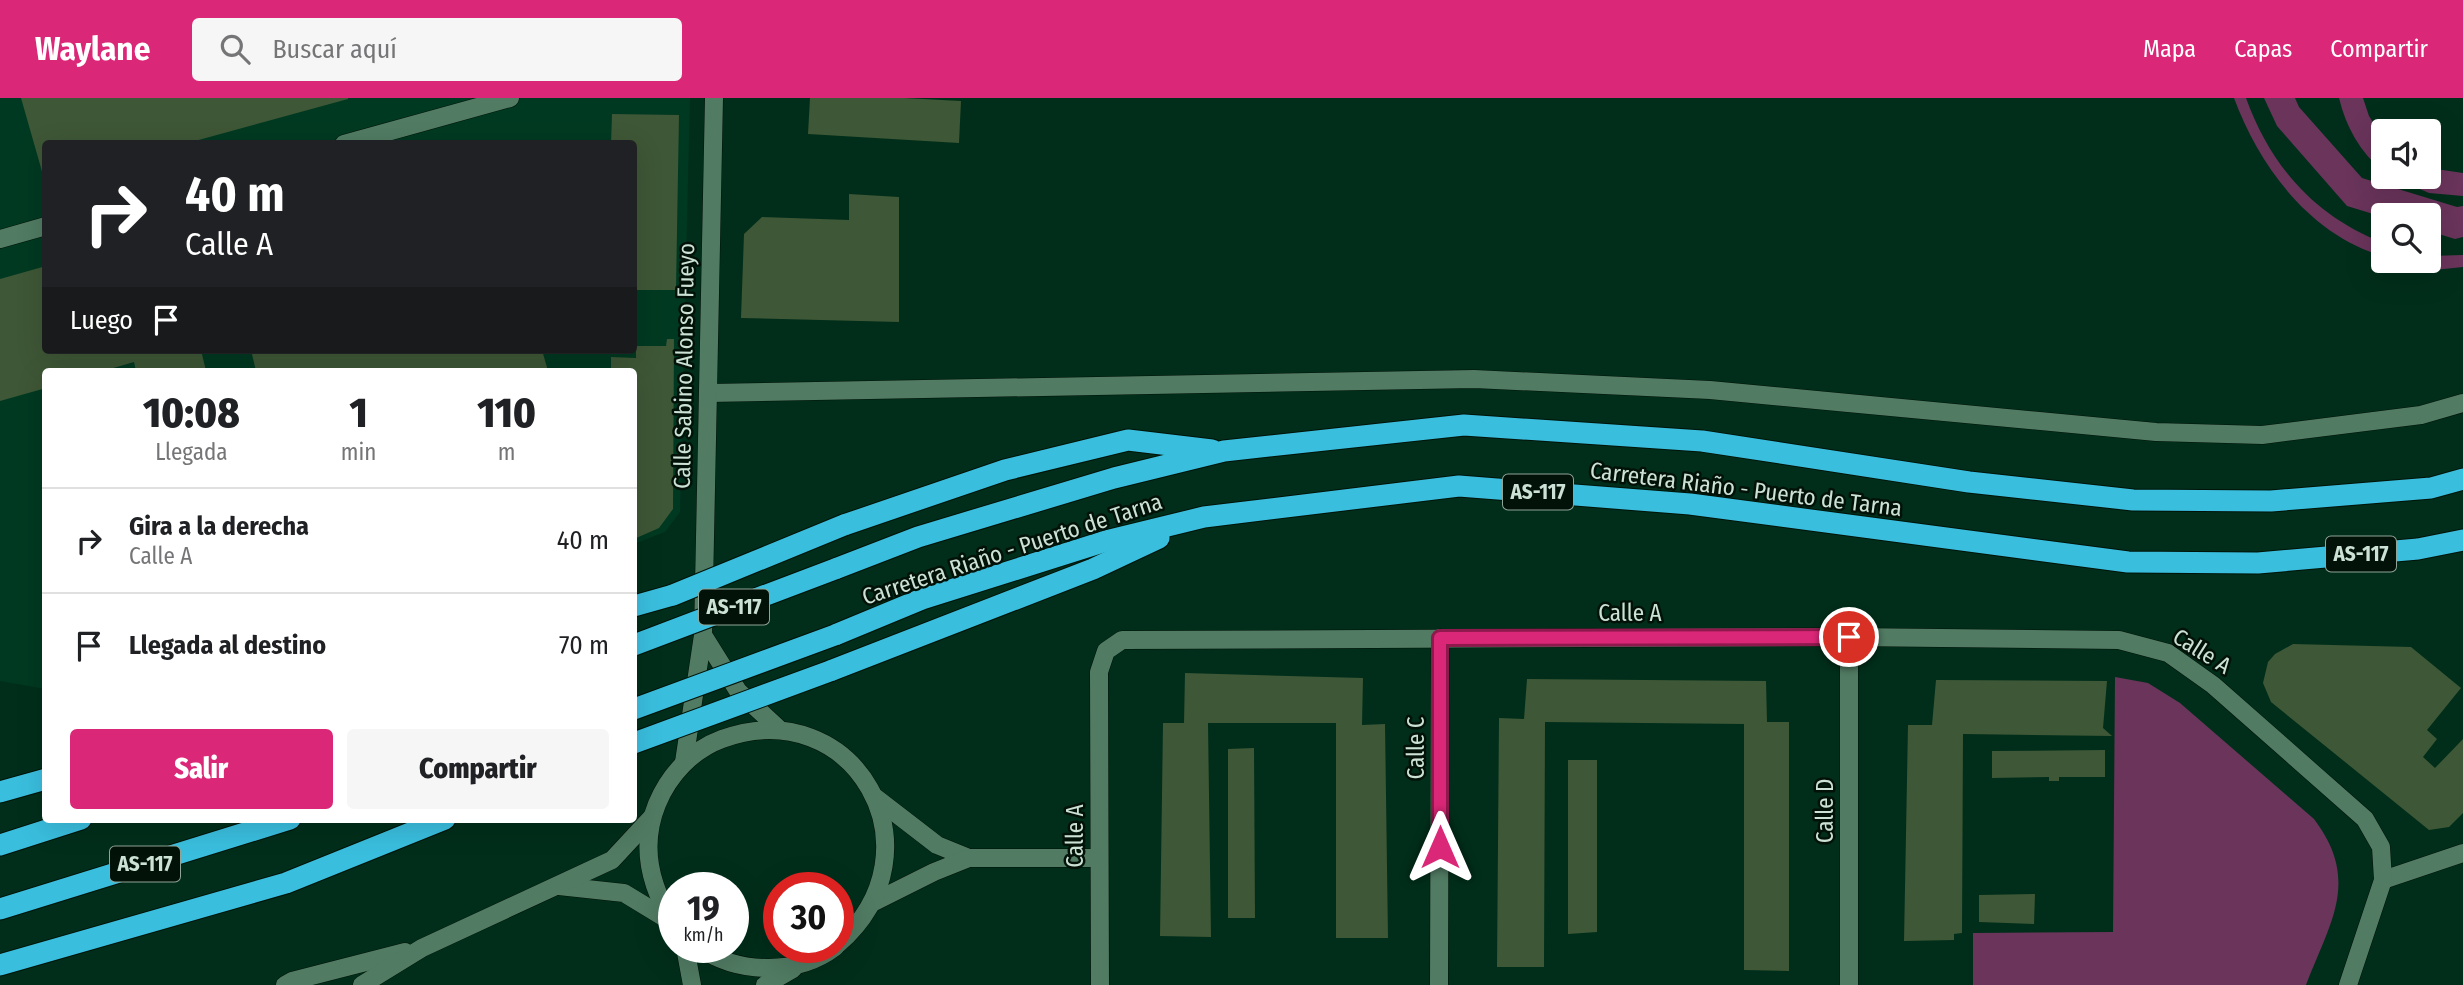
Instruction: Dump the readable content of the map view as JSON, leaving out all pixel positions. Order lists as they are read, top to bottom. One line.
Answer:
{"streets":{"highway":["Carretera Riaño - Puerto de Tarna","AS-117"],"street":["Calle Sabino Alonso Fueyo","Calle A","Calle C","Calle D"]},"crossings":[["Calle A","Calle C"],["Calle A","Calle D"]],"page":{"header":"Waylane","search":"Buscar aquí","nav":["Mapa","Capas","Compartir"],"turn":["40 m","Calle A"],"then":"Luego","eta":["10:08","Llegada","1","min","110","m"],"list":[{"name":"Gira a la derecha","note":"Calle A","value":"40 m"},{"name":"Llegada al destino","value":"70 m"}],"buttons":["Salir","Compartir"],"speed":"19 km/h","limit":"30"}}
